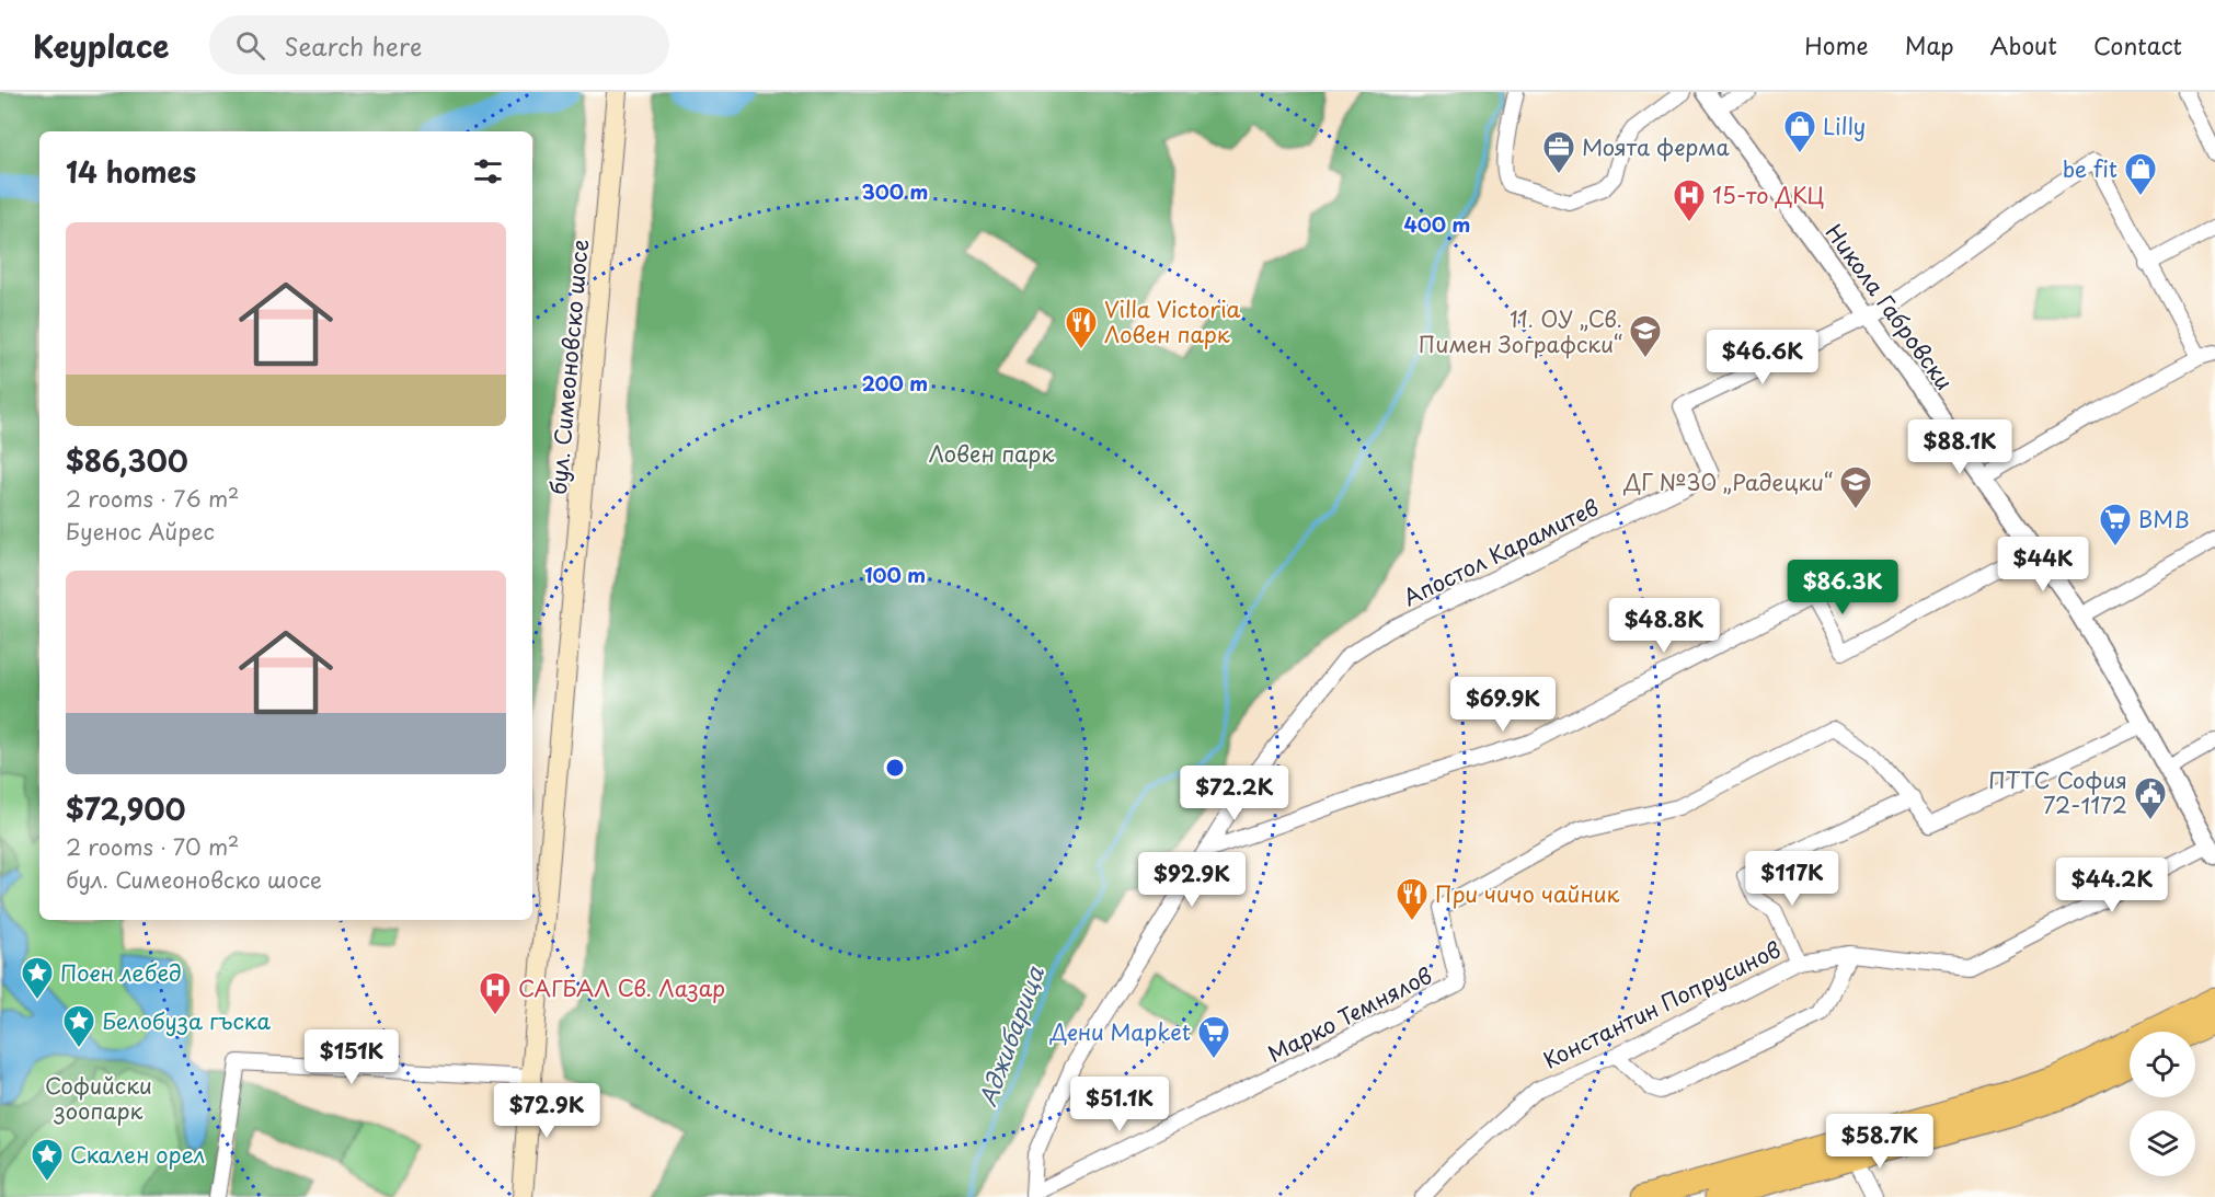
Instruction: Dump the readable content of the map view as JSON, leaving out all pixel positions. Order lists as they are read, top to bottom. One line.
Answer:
{"streets":{"main road":["бул. Симеоновско шосе"],"street":["Никола Габровски","Апостол Карамитев","Константин Попрусинов","Марко Темнялов"]},"crossings":[["Никола Габровски","Апостол Карамитев"],["Никола Габровски","Константин Попрусинов"],["Никола Габровски","Марко Темнялов"],["Апостол Карамитев","Марко Темнялов"]],"water":["Аджибарица"],"parks":["Ловен парк","Софийски зоопарк"],"places":{"shop":["Lilly","be fit"],"office":["Моята ферма"],"hospital":["15-то ДКЦ","САГБАЛ Св. Лазар"],"restaurant":["Villa Victoria Ловен парк","При чичо чайник"],"school or university":["11. ОУ „Св. Пимен Зографски“","ДГ №30 „Радецки“"],"supermarket":["BMB","Дени Mapket"],"public building":["ПТТС София 72-1172"],"place":["Поен лебед","Белобуза гъска","Скален орел"]},"page":{"header":"Keyplace","search":"Search here","nav":["Home","Map","About","Contact"],"heading":"14 homes","list":[{"name":"$86,300","note":"2 rooms · 76 m² · Буенос Айрес"},{"name":"$72,900","note":"2 rooms · 70 m² · бул. Симеоновско шосе"}],"price":["$46.6K","$88.1K","$44K","$86.3K","$48.8K","$69.9K","$72.2K","$117K","$92.9K","$44.2K","$151K","$51.1K","$72.9K","$58.7K"]},"rings":["300 m","400 m","200 m","100 m"]}
